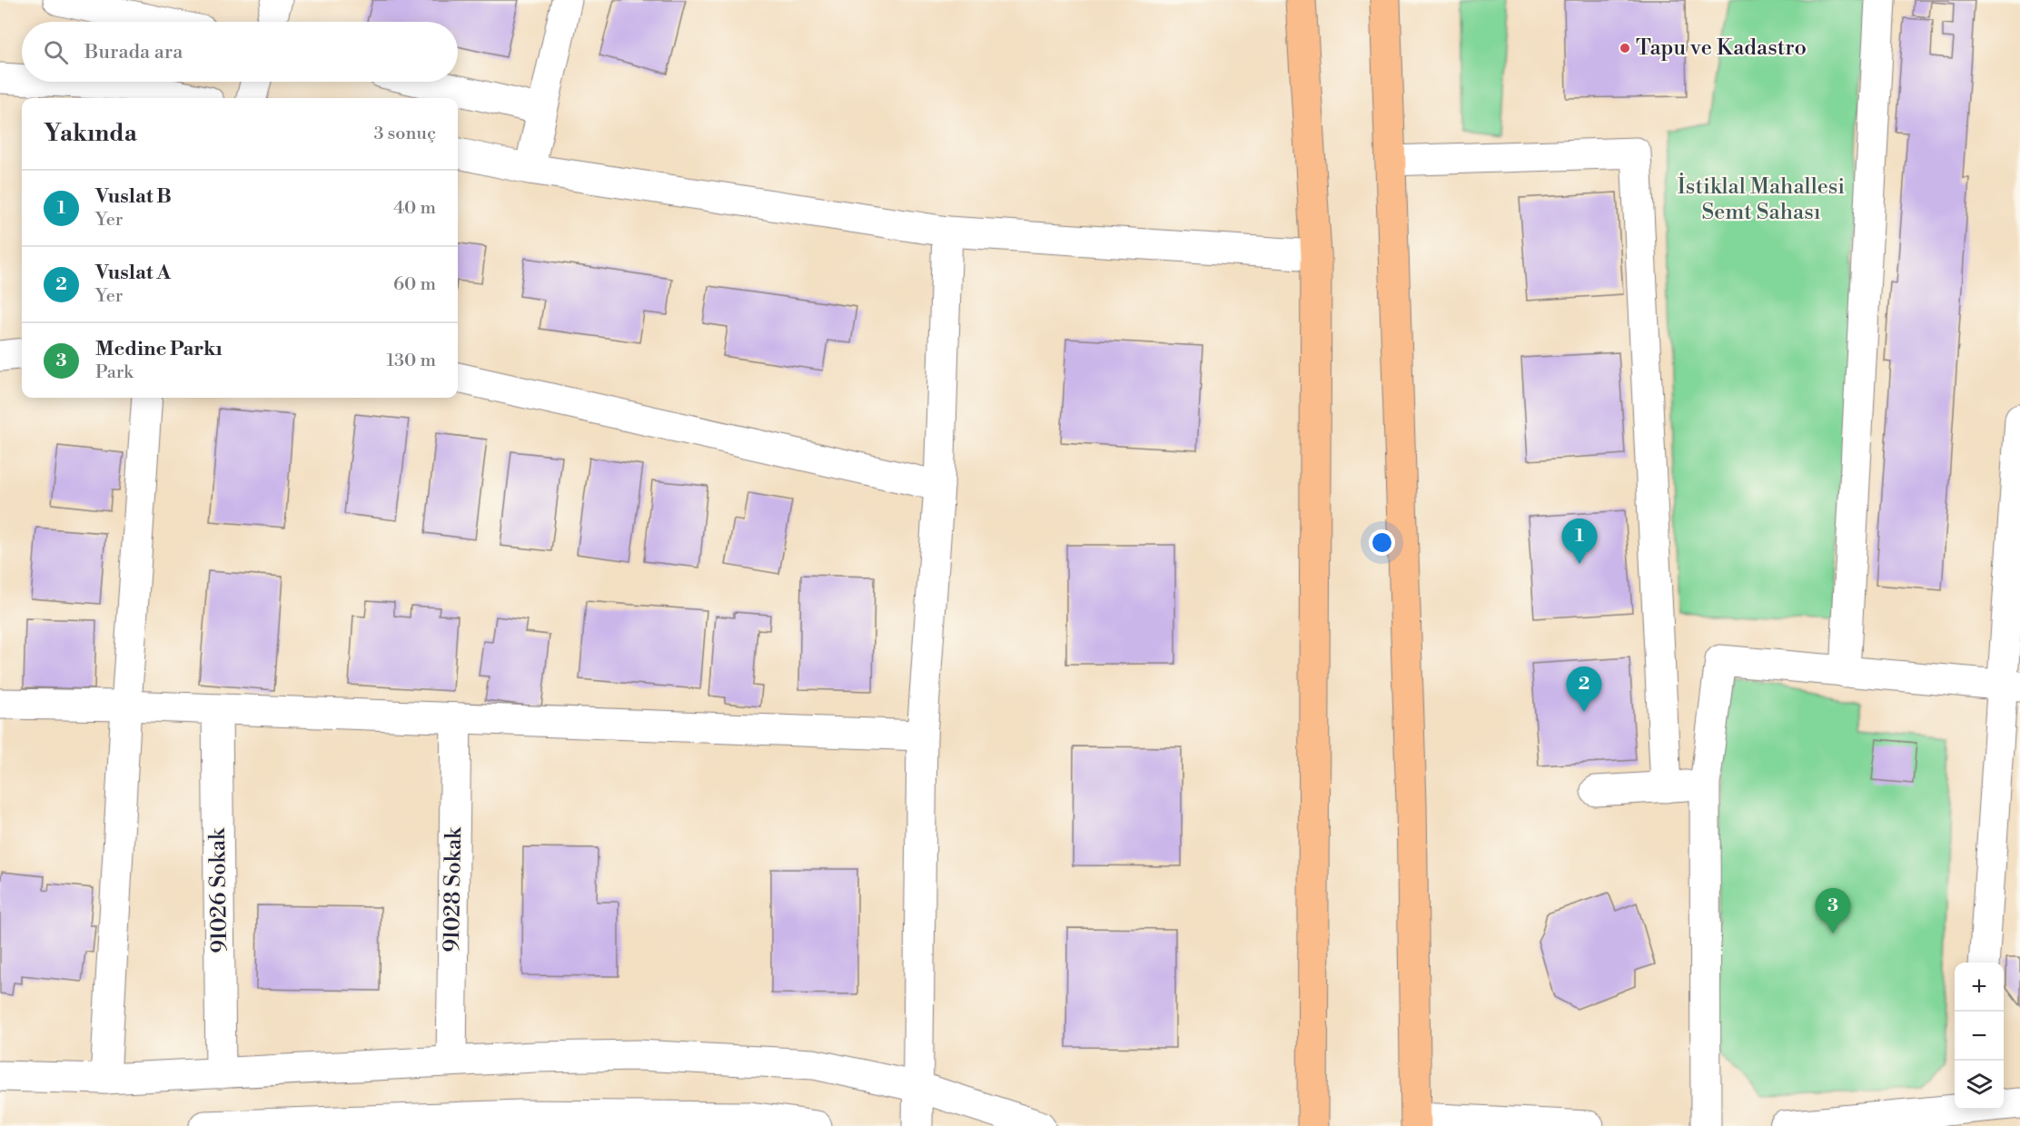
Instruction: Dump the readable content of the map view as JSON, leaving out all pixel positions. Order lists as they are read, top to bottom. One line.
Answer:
{"streets":{"street":["91028 Sokak","91026 Sokak"]},"parks":["İstiklal Mahallesi Semt Sahası"],"places":["Tapu ve Kadastro"],"page":{"search":"Burada ara","heading":["Yakında","3 sonuç"],"list":[{"mark":"1","name":"Vuslat B","note":"Yer","value":"40 m"},{"mark":"2","name":"Vuslat A","note":"Yer","value":"60 m"},{"mark":"3","name":"Medine Parkı","note":"Park","value":"130 m"}],"pins":["1","2","3"],"map_buttons":["+","−"]}}
